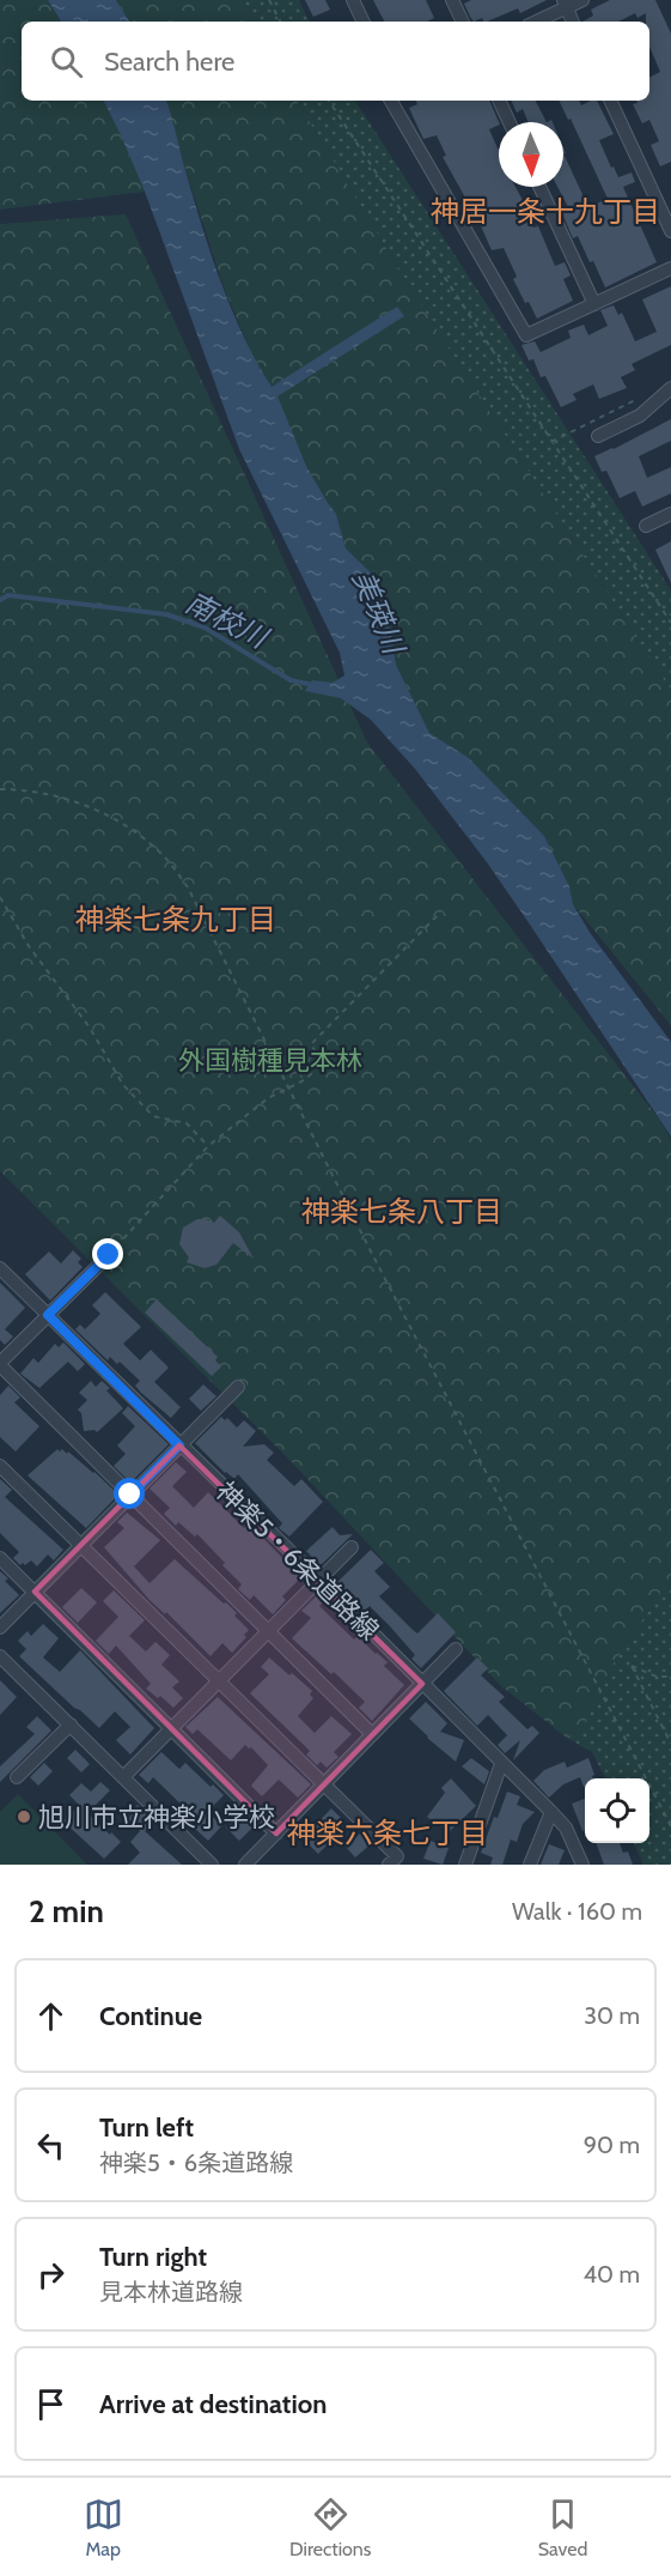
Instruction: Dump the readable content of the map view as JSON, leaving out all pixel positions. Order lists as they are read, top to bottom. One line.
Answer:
{"streets":{"street":["神楽5・6条道路線"]},"districts":["神居一条十九丁目","神楽七条九丁目","神楽七条八丁目","神楽六条七丁目"],"water":["美瑛川","南校川"],"parks":["外国樹種見本林"],"places":["旭川市立神楽小学校"],"north":"bottom","page":{"search":"Search here","heading":["2 min","Walk · 160 m"],"list":[["Continue","30 m"],["Turn left","神楽5・6条道路線","90 m"],["Turn right","見本林道路線","40 m"],"Arrive at destination"],"nav":["Map","Directions","Saved"]}}
